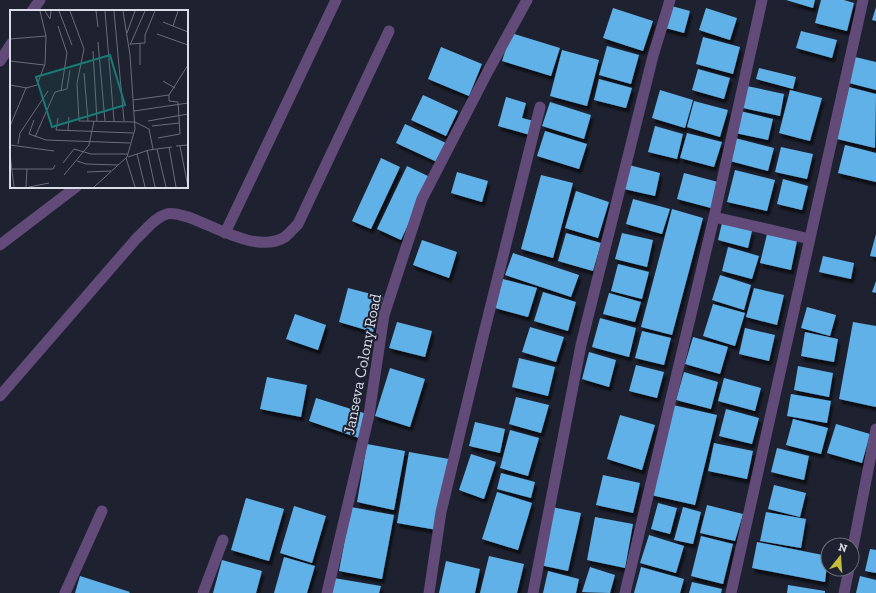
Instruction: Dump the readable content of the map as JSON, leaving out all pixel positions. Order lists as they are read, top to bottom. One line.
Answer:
{"streets":{"street":["Janseva Colony Road"]},"north":"top"}
